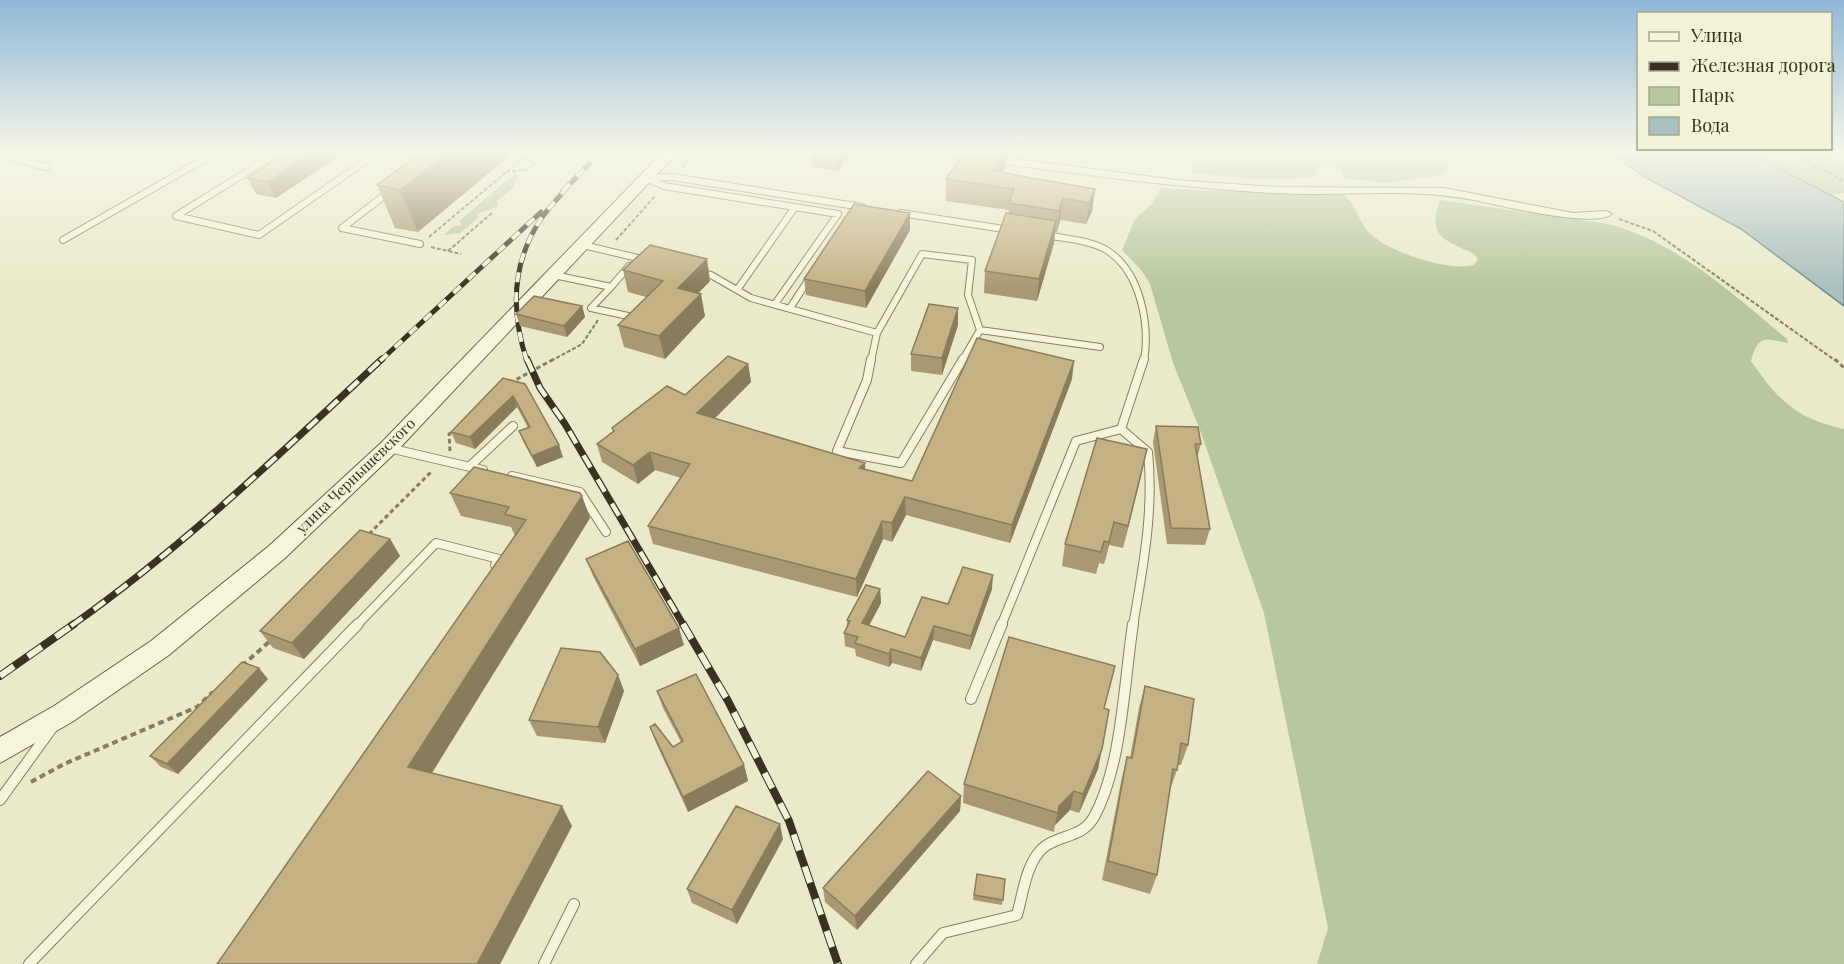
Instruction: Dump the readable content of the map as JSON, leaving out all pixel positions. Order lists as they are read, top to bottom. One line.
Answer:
{"streets":{"main road":["улица Чернышевского"]},"legend":["Улица","Железная дорога","Парк","Вода"]}
